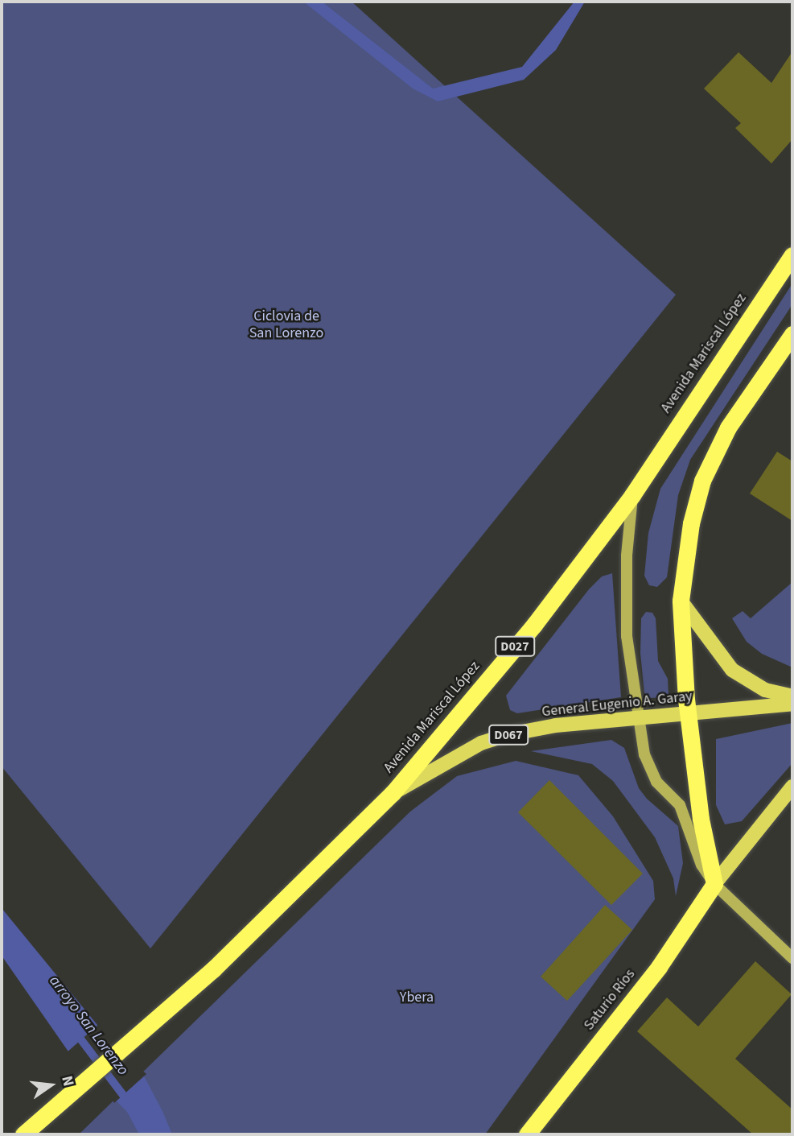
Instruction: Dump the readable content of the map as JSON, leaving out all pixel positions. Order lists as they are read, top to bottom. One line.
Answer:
{"streets":{"highway":["Avenida Mariscal López","D027","Saturio Ríos"],"main road":["General Eugenio A. Garay","D067"]},"crossings":[["Avenida Mariscal López","General Eugenio A. Garay"]],"water":["arroyo San Lorenzo"],"parks":["Ciclovia de San Lorenzo","Ybera"],"north":"right"}
